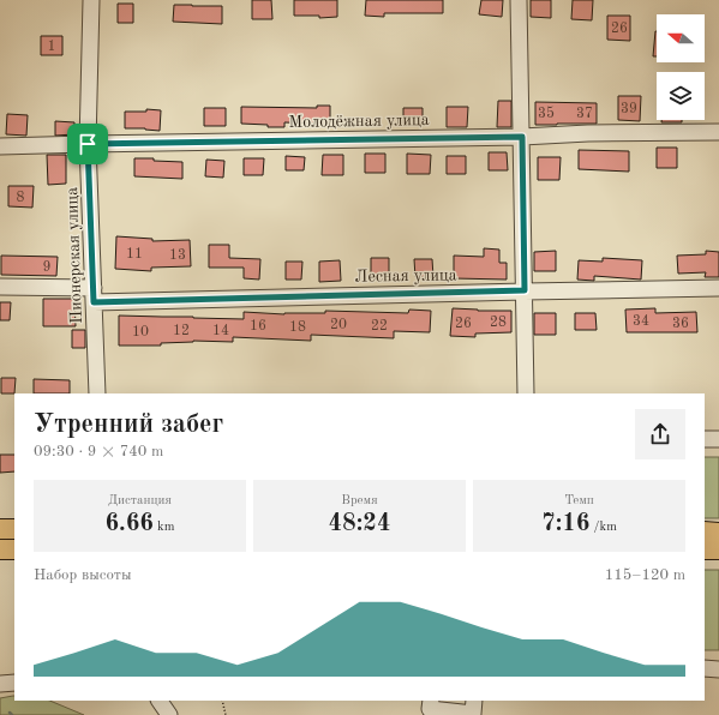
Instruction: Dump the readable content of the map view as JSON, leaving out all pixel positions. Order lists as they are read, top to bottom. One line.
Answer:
{"streets":{"street":["Молодёжная улица","Пионерская улица","Лесная улица"]},"crossings":[["Молодёжная улица","Пионерская улица"],["Пионерская улица","Лесная улица"]],"house_numbers":["26","1","39","35","37","8","11","13","9","34","28","26","36","20","16","22","18","12","14","10"],"north":"left","page":{"heading":["Утренний забег","09:30 · 9 × 740 m"],"stats":[["Дистанция","6.66 km"],["Время","48:24"],["Темп","7:16 /km"]],"chart":["Набор высоты","115–120 m"]}}
